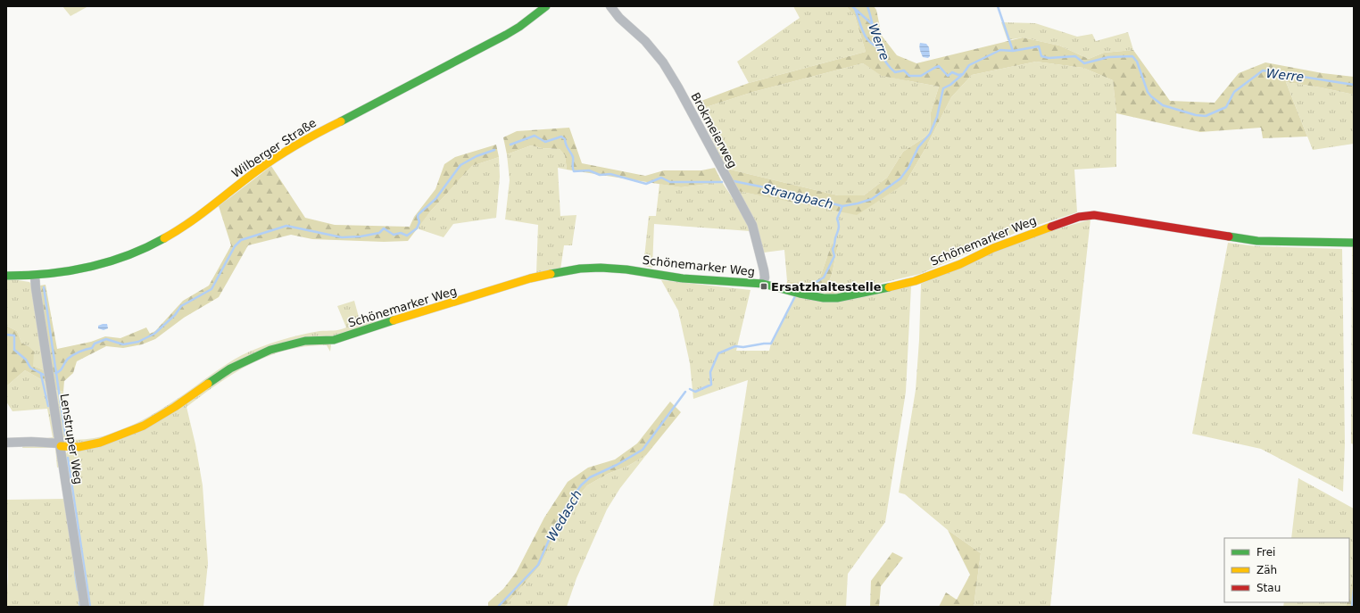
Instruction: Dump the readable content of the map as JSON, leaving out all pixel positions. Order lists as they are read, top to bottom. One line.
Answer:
{"streets":{"street":["Brokmeierweg","Wilberger Straße","Schönemarker Weg","Lenstruper Weg"]},"crossings":[["Brokmeierweg","Schönemarker Weg"],["Wilberger Straße","Lenstruper Weg"],["Schönemarker Weg","Lenstruper Weg"]],"water":["Werre","Strangbach","Wedasch"],"places":{"transit":["Ersatzhaltestelle"]},"legend":["Frei","Zäh","Stau"]}
